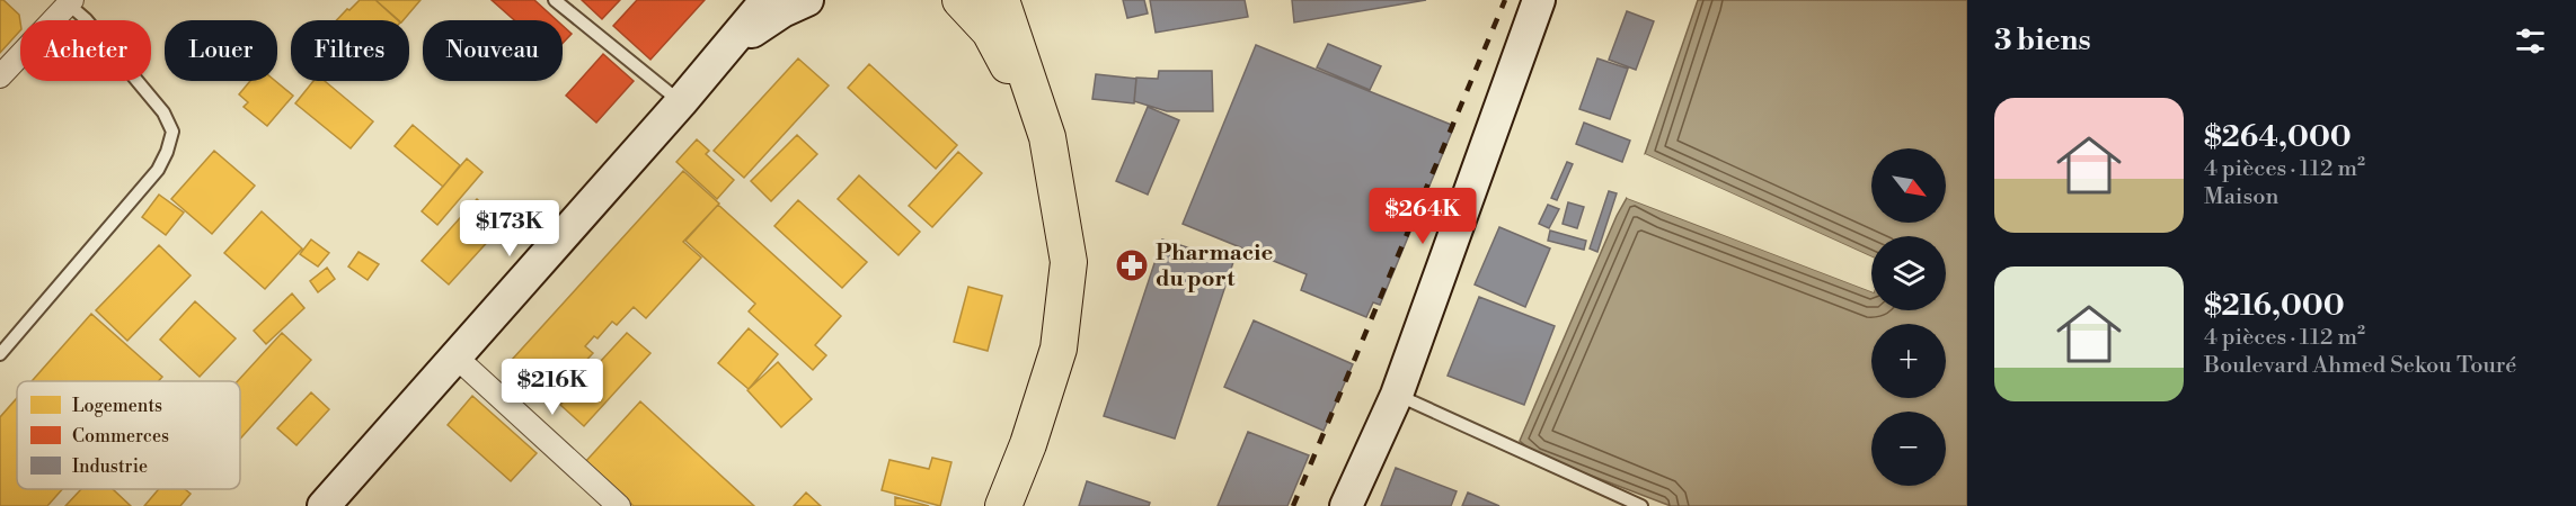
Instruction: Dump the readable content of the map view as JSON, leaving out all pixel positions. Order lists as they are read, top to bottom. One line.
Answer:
{"places":{"pharmacy":["Pharmacie du port"]},"legend":["Logements","Commerces","Industrie"],"north":"bottom right","page":{"heading":"3 biens","chip":["Acheter","Louer","Filtres","Nouveau"],"list":[{"name":"$264,000","note":"4 pièces · 112 m² · Maison"},{"name":"$216,000","note":"4 pièces · 112 m² · Boulevard Ahmed Sekou Touré"}],"map_buttons":["+","−"],"price":["$264K","$173K","$216K"]}}
